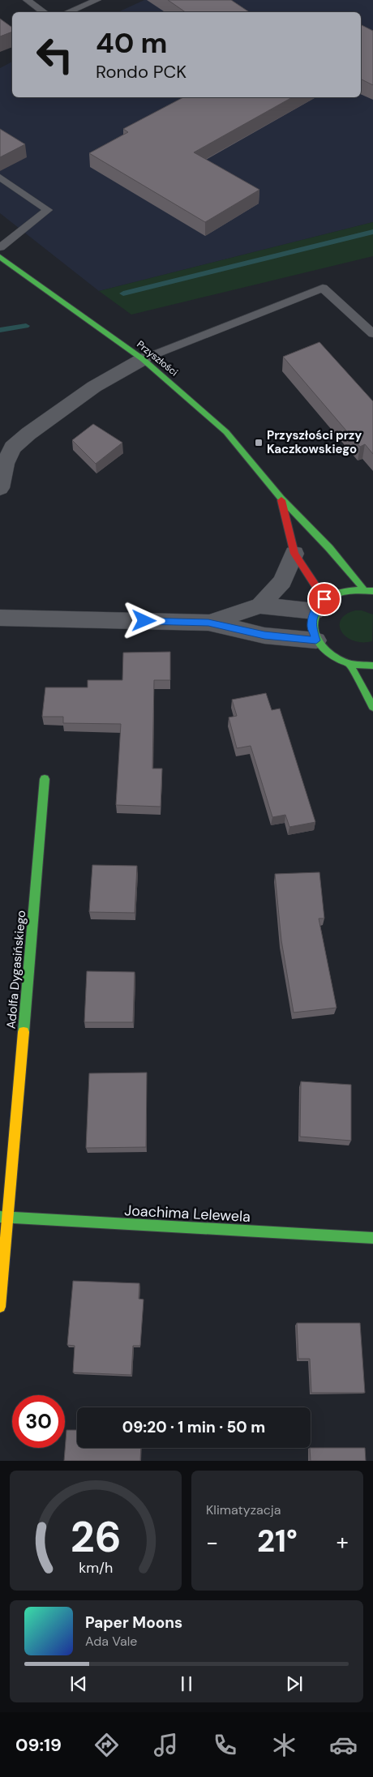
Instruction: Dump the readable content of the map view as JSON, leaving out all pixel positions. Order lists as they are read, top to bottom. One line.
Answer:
{"streets":{"street":["Przyszłości","Adolfa Dygasińskiego","Joachima Lelewela"]},"crossings":[["Adolfa Dygasińskiego","Joachima Lelewela"]],"places":{"transit":["Przyszłości przy Kaczkowskiego"]},"page":{"turn":["40 m","Rondo PCK"],"limit":"30","trip":"09:20 · 1 min · 50 m","tile":"Klimatyzacja","heat":["−","21°","+"],"song":["Paper Moons","Ada Vale"],"tabs":"09:19","gauge":["26","km/h"]}}
